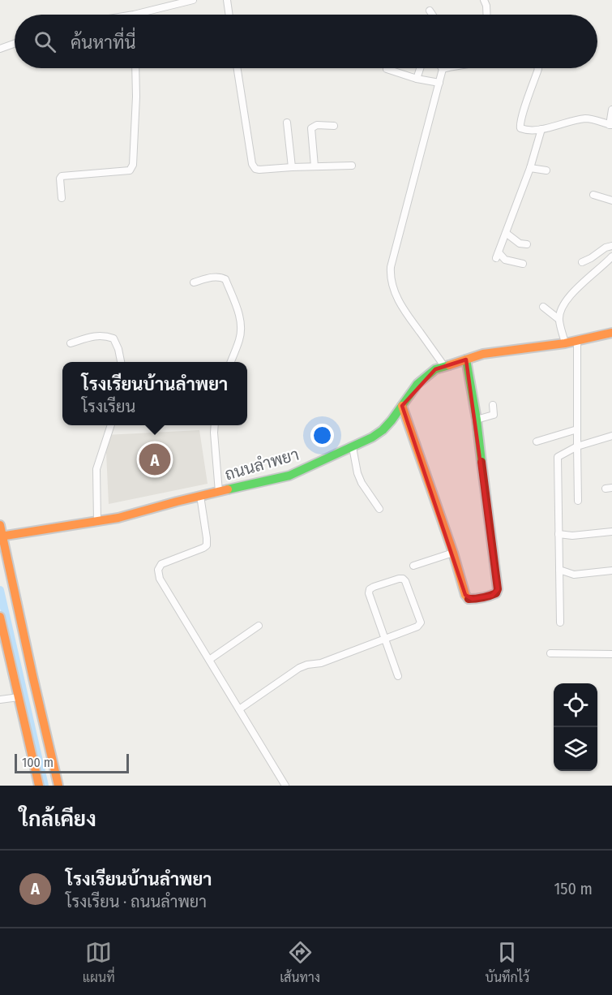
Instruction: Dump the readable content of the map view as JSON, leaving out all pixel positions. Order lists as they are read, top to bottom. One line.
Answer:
{"streets":{"street":["ถนนลำพยา"]},"scale_bar":"100 m","page":{"search":"ค้นหาที่นี่","popup":["โรงเรียนบ้านลำพยา","โรงเรียน"],"pins":"A","scale":"100 m","heading":"ใกล้เคียง","list":[{"mark":"A","name":"โรงเรียนบ้านลำพยา","note":"โรงเรียน · ถนนลำพยา","value":"150 m"}],"nav":["แผนที่","เส้นทาง","บันทึกไว้"]}}
